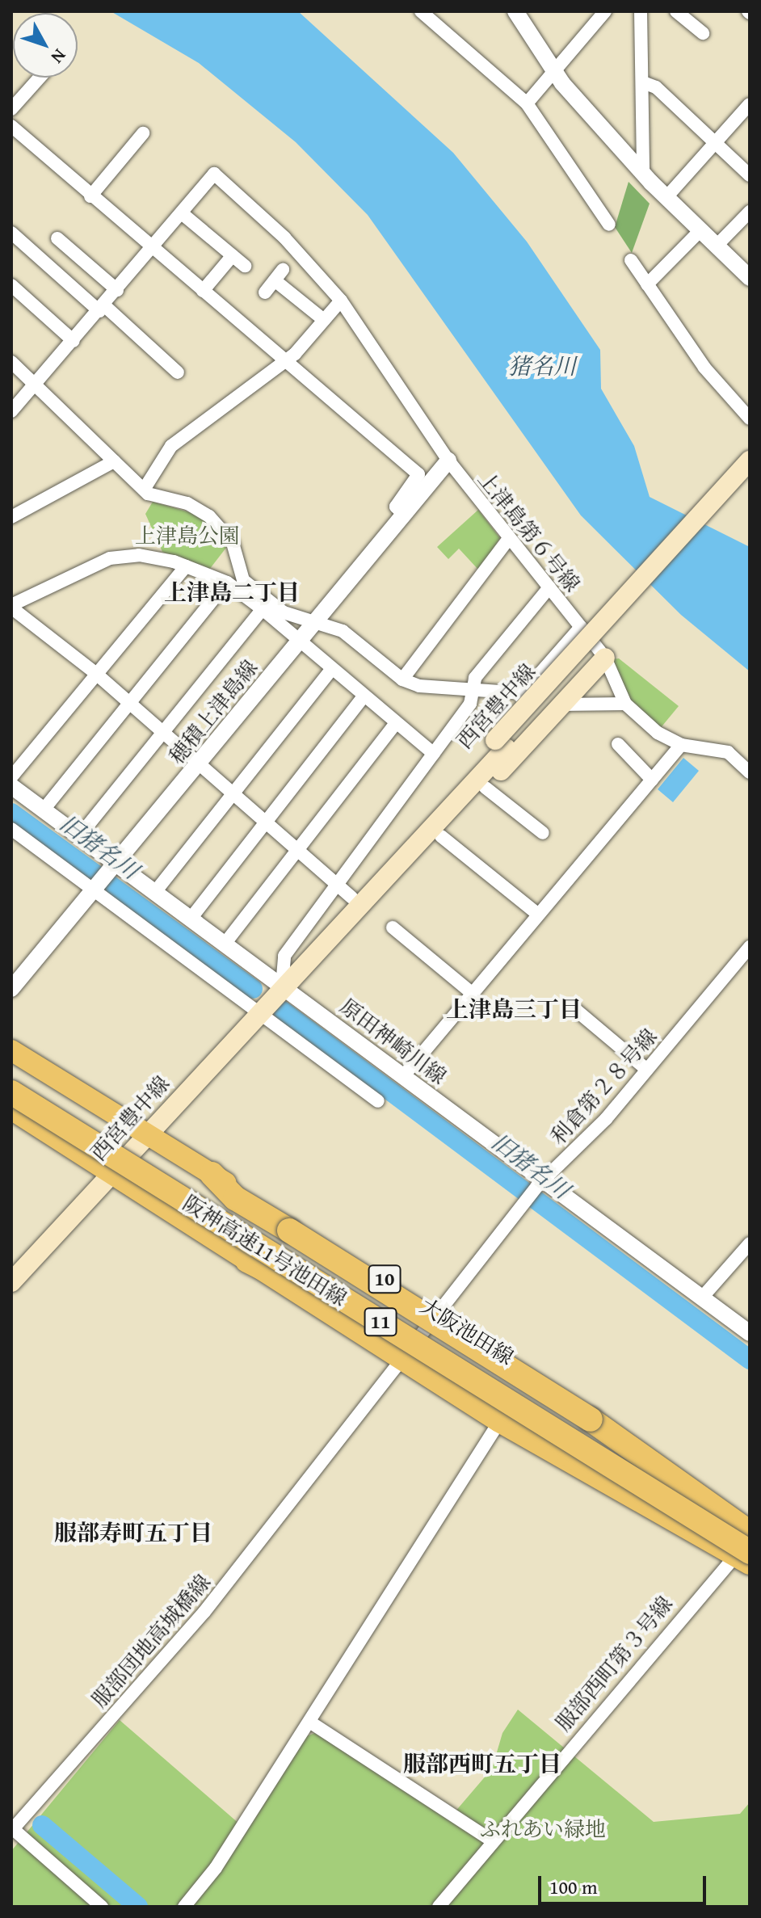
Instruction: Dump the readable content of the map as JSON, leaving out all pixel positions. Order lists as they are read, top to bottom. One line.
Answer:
{"streets":{"highway":["阪神高速11号池田線","11"],"main road":["西宮豊中線","10","大阪池田線"],"street":["上津島第６号線","穂積上津島線","原田神崎川線","利倉第２８号線","服部団地高城橋線","服部西町第３号線"]},"crossings":[["上津島第６号線","穂積上津島線"],["西宮豊中線","原田神崎川線"],["西宮豊中線","大阪池田線"],["穂積上津島線","原田神崎川線"],["原田神崎川線","利倉第２８号線"],["利倉第２８号線","大阪池田線"],["利倉第２８号線","服部団地高城橋線"],["阪神高速11号池田線","11"],["阪神高速11号池田線","服部西町第３号線"],["大阪池田線","服部団地高城橋線"]],"districts":["上津島二丁目","上津島三丁目","服部寿町五丁目","服部西町五丁目"],"water":["猪名川","旧猪名川"],"parks":["上津島公園","ふれあい緑地"],"scale_bar":"100 m","north":"bottom right"}
